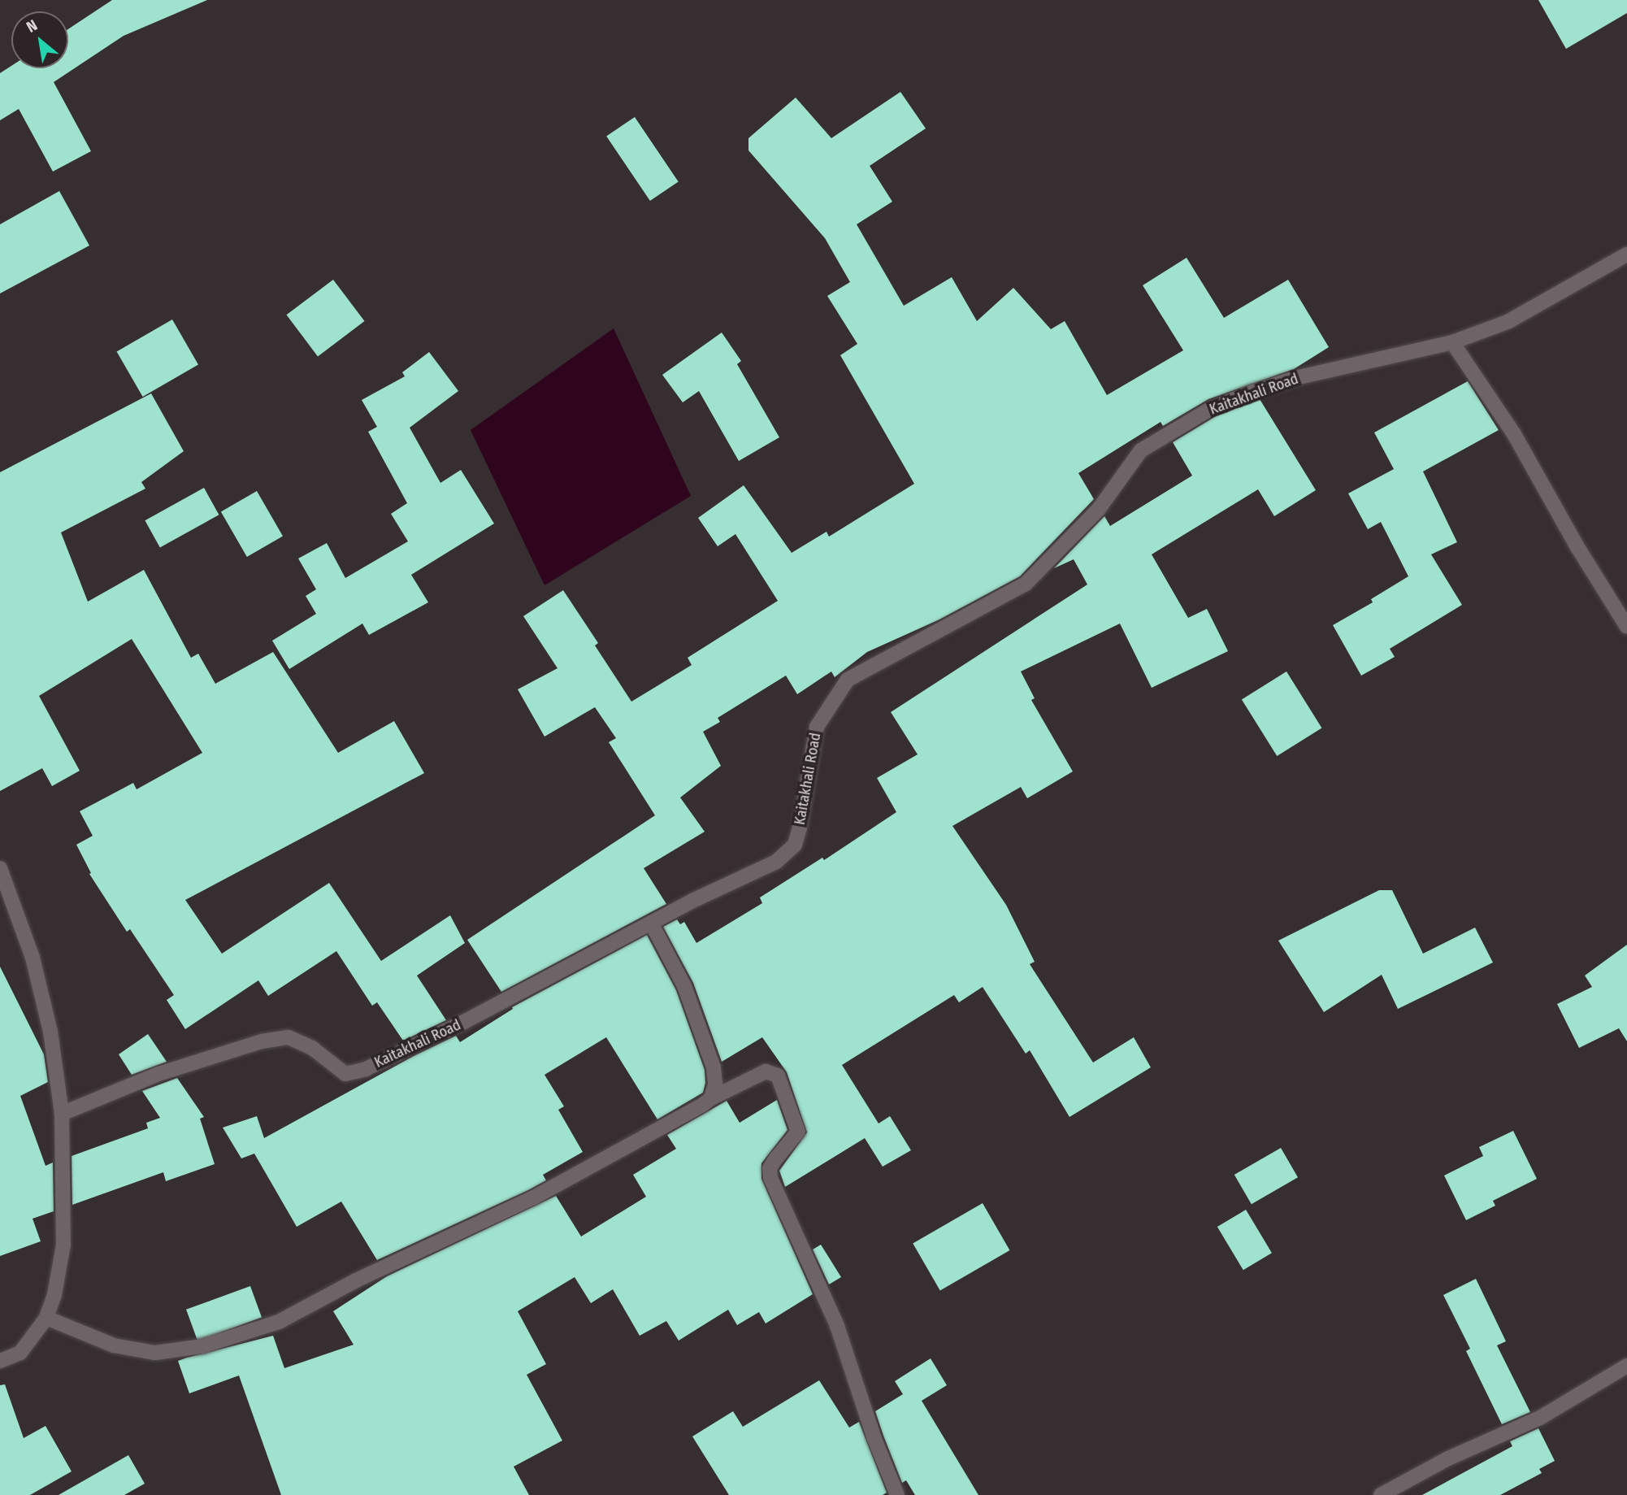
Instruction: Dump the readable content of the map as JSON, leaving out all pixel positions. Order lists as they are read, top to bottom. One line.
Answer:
{"streets":{"street":["Kaitakhali Road"]},"north":"top left"}
